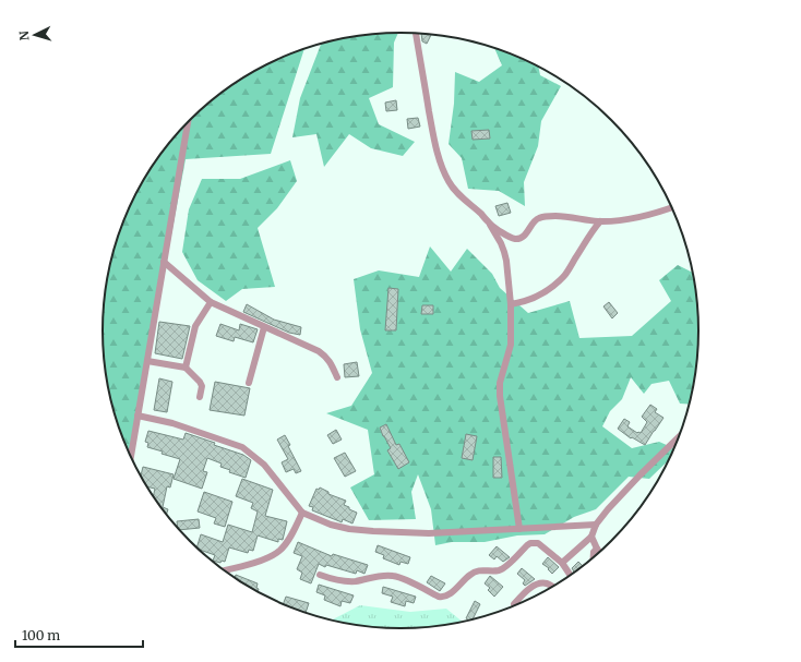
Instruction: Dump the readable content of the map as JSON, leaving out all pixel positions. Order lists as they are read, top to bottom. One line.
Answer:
{"scale_bar":"100 m","north":"left"}
